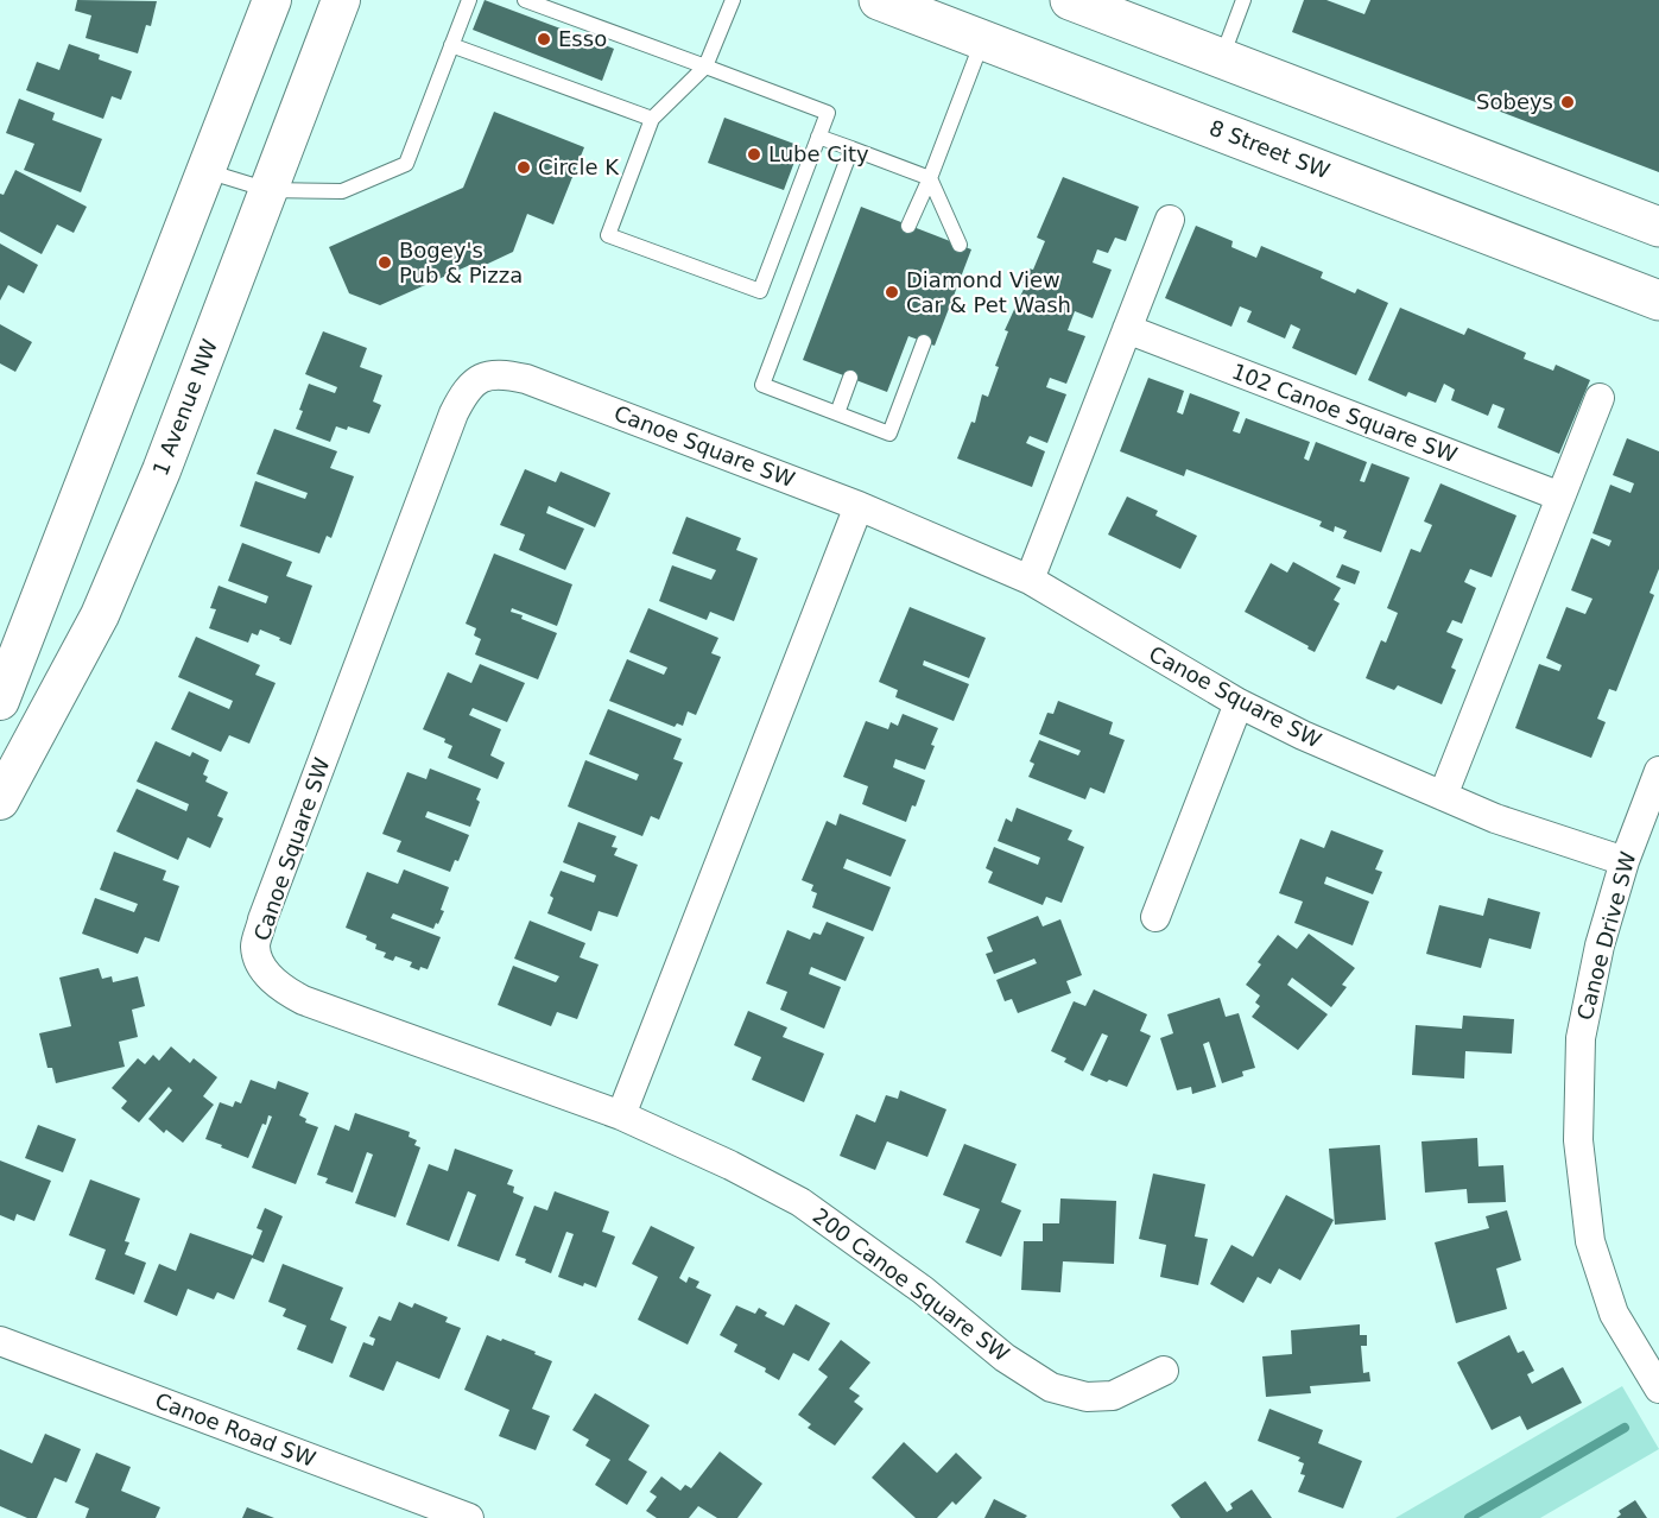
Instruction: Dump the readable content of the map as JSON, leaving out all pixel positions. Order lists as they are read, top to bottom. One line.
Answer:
{"streets":{"main road":["8 Street SW"],"street":["1 Avenue NW","102 Canoe Square SW","Canoe Square SW","Canoe Drive SW","200 Canoe Square SW","Canoe Road SW"]},"crossings":[["Canoe Square SW","Canoe Drive SW"],["Canoe Square SW","200 Canoe Square SW"]],"places":["Esso","Sobeys","Lube City","Circle K","Bogey's Pub & Pizza","Diamond View Car & Pet Wash"]}
